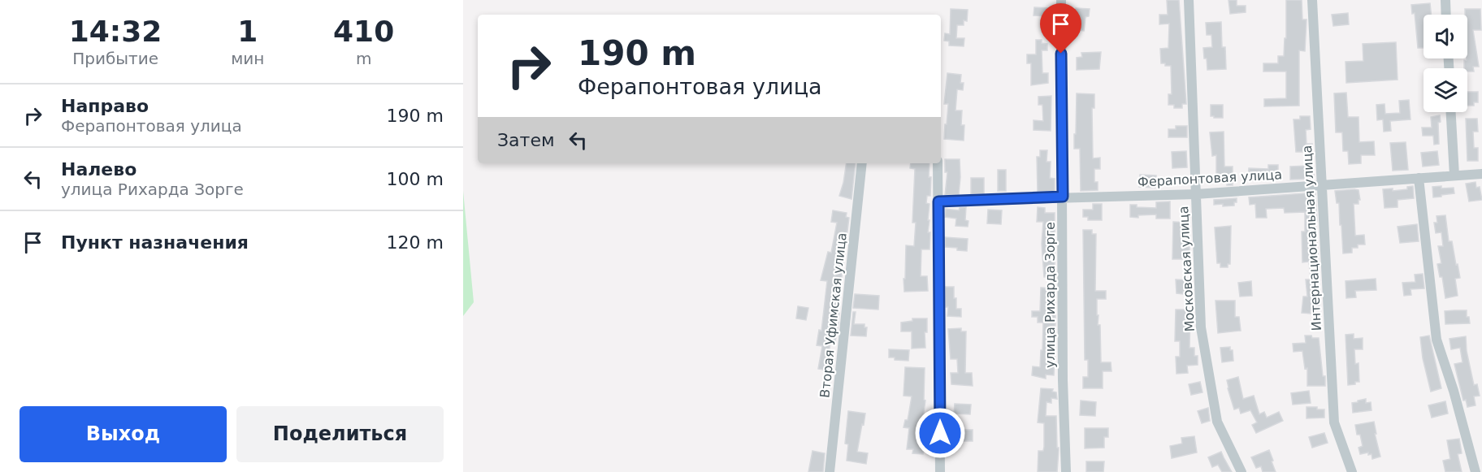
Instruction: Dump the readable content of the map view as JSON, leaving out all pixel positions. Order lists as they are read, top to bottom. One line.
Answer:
{"streets":{"street":["Ферапонтовая улица","Интернациональная улица","Московская улица","улица Рихарда Зорге","Вторая Уфимская улица"]},"crossings":[["Ферапонтовая улица","Интернациональная улица"],["Ферапонтовая улица","Московская улица"],["Ферапонтовая улица","улица Рихарда Зорге"]],"page":{"eta":["14:32","Прибытие","1","мин","410","m"],"turn":["190 m","Ферапонтовая улица"],"list":[{"name":"Направо","note":"Ферапонтовая улица","value":"190 m"},{"name":"Налево","note":"улица Рихарда Зорге","value":"100 m"},{"name":"Пункт назначения","value":"120 m"}],"then":"Затем","buttons":["Выход","Поделиться"]}}
